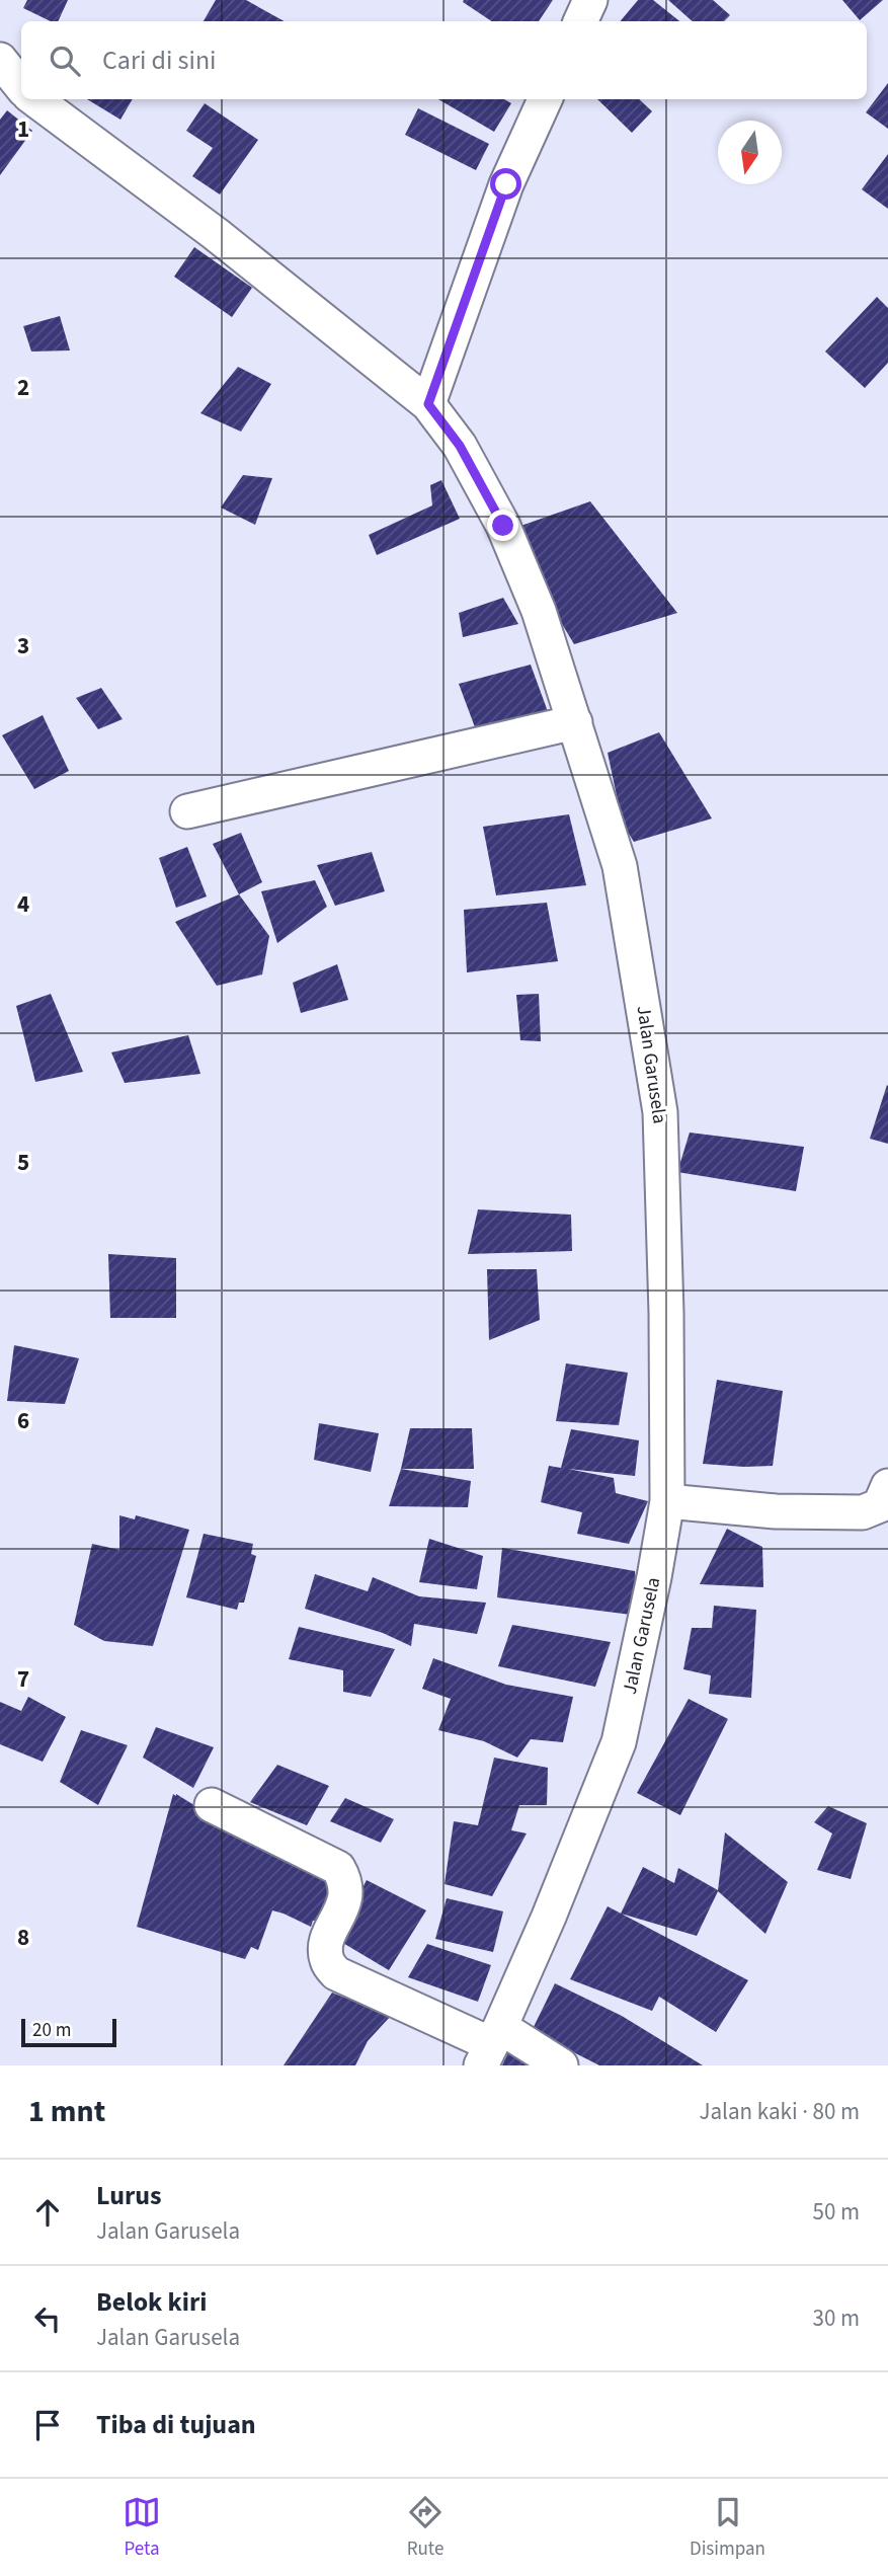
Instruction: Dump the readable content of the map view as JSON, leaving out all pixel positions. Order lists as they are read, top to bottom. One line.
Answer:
{"streets":{"street":["Jalan Garusela"]},"scale_bar":"20 m","north":"bottom","page":{"search":"Cari di sini","scale":"20 m","heading":["1 mnt","Jalan kaki · 80 m"],"list":[["Lurus","Jalan Garusela","50 m"],["Belok kiri","Jalan Garusela","30 m"],"Tiba di tujuan"],"nav":["Peta","Rute","Disimpan"]},"grid":{"rows":["1","2","3","4","5","6","7","8"]}}
